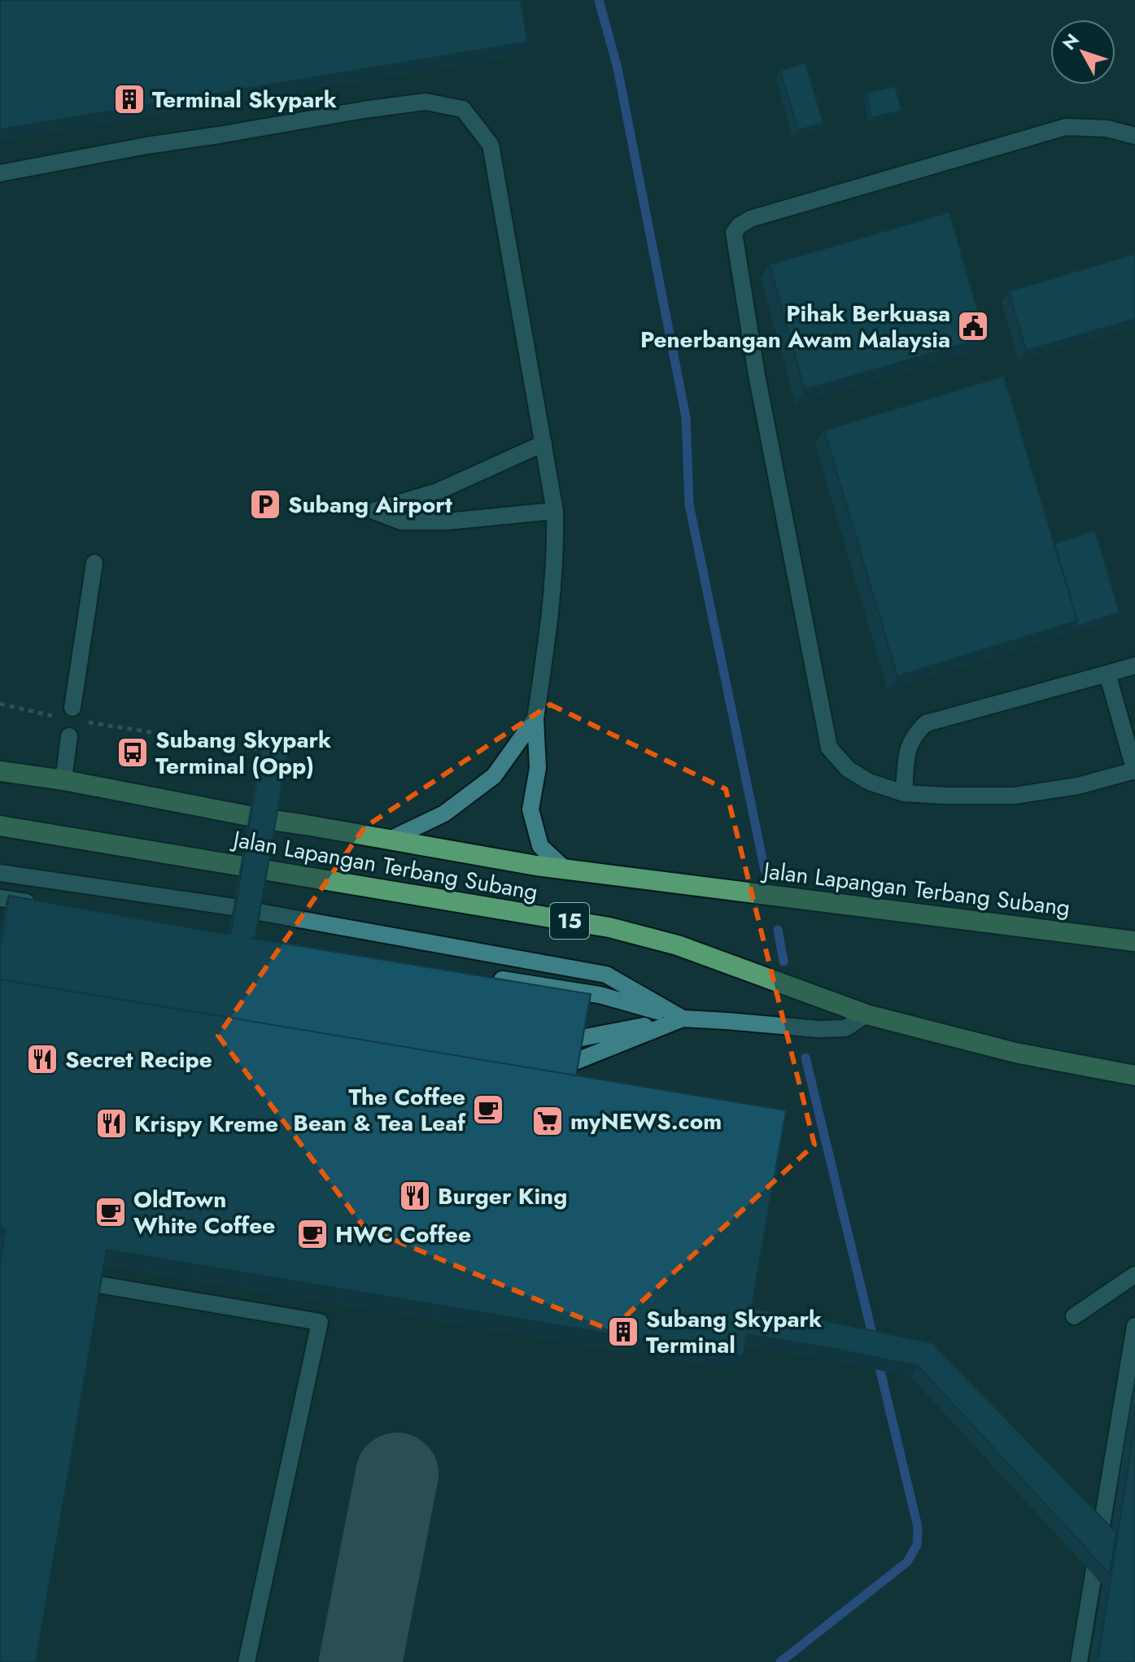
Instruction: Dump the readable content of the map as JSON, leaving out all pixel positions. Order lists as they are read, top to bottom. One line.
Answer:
{"streets":{"main road":["Jalan Lapangan Terbang Subang","15"]},"places":{"building":["Terminal Skypark","Subang Skypark Terminal"],"public building":["Pihak Berkuasa Penerbangan Awam Malaysia"],"parking":["Subang Airport"],"bus stop":["Subang Skypark Terminal (Opp)"],"restaurant":["Secret Recipe","Krispy Kreme","Burger King"],"cafe":["The Coffee Bean & Tea Leaf","OldTown White Coffee","HWC Coffee"],"supermarket":["myNEWS.com"]},"north":"top left"}
